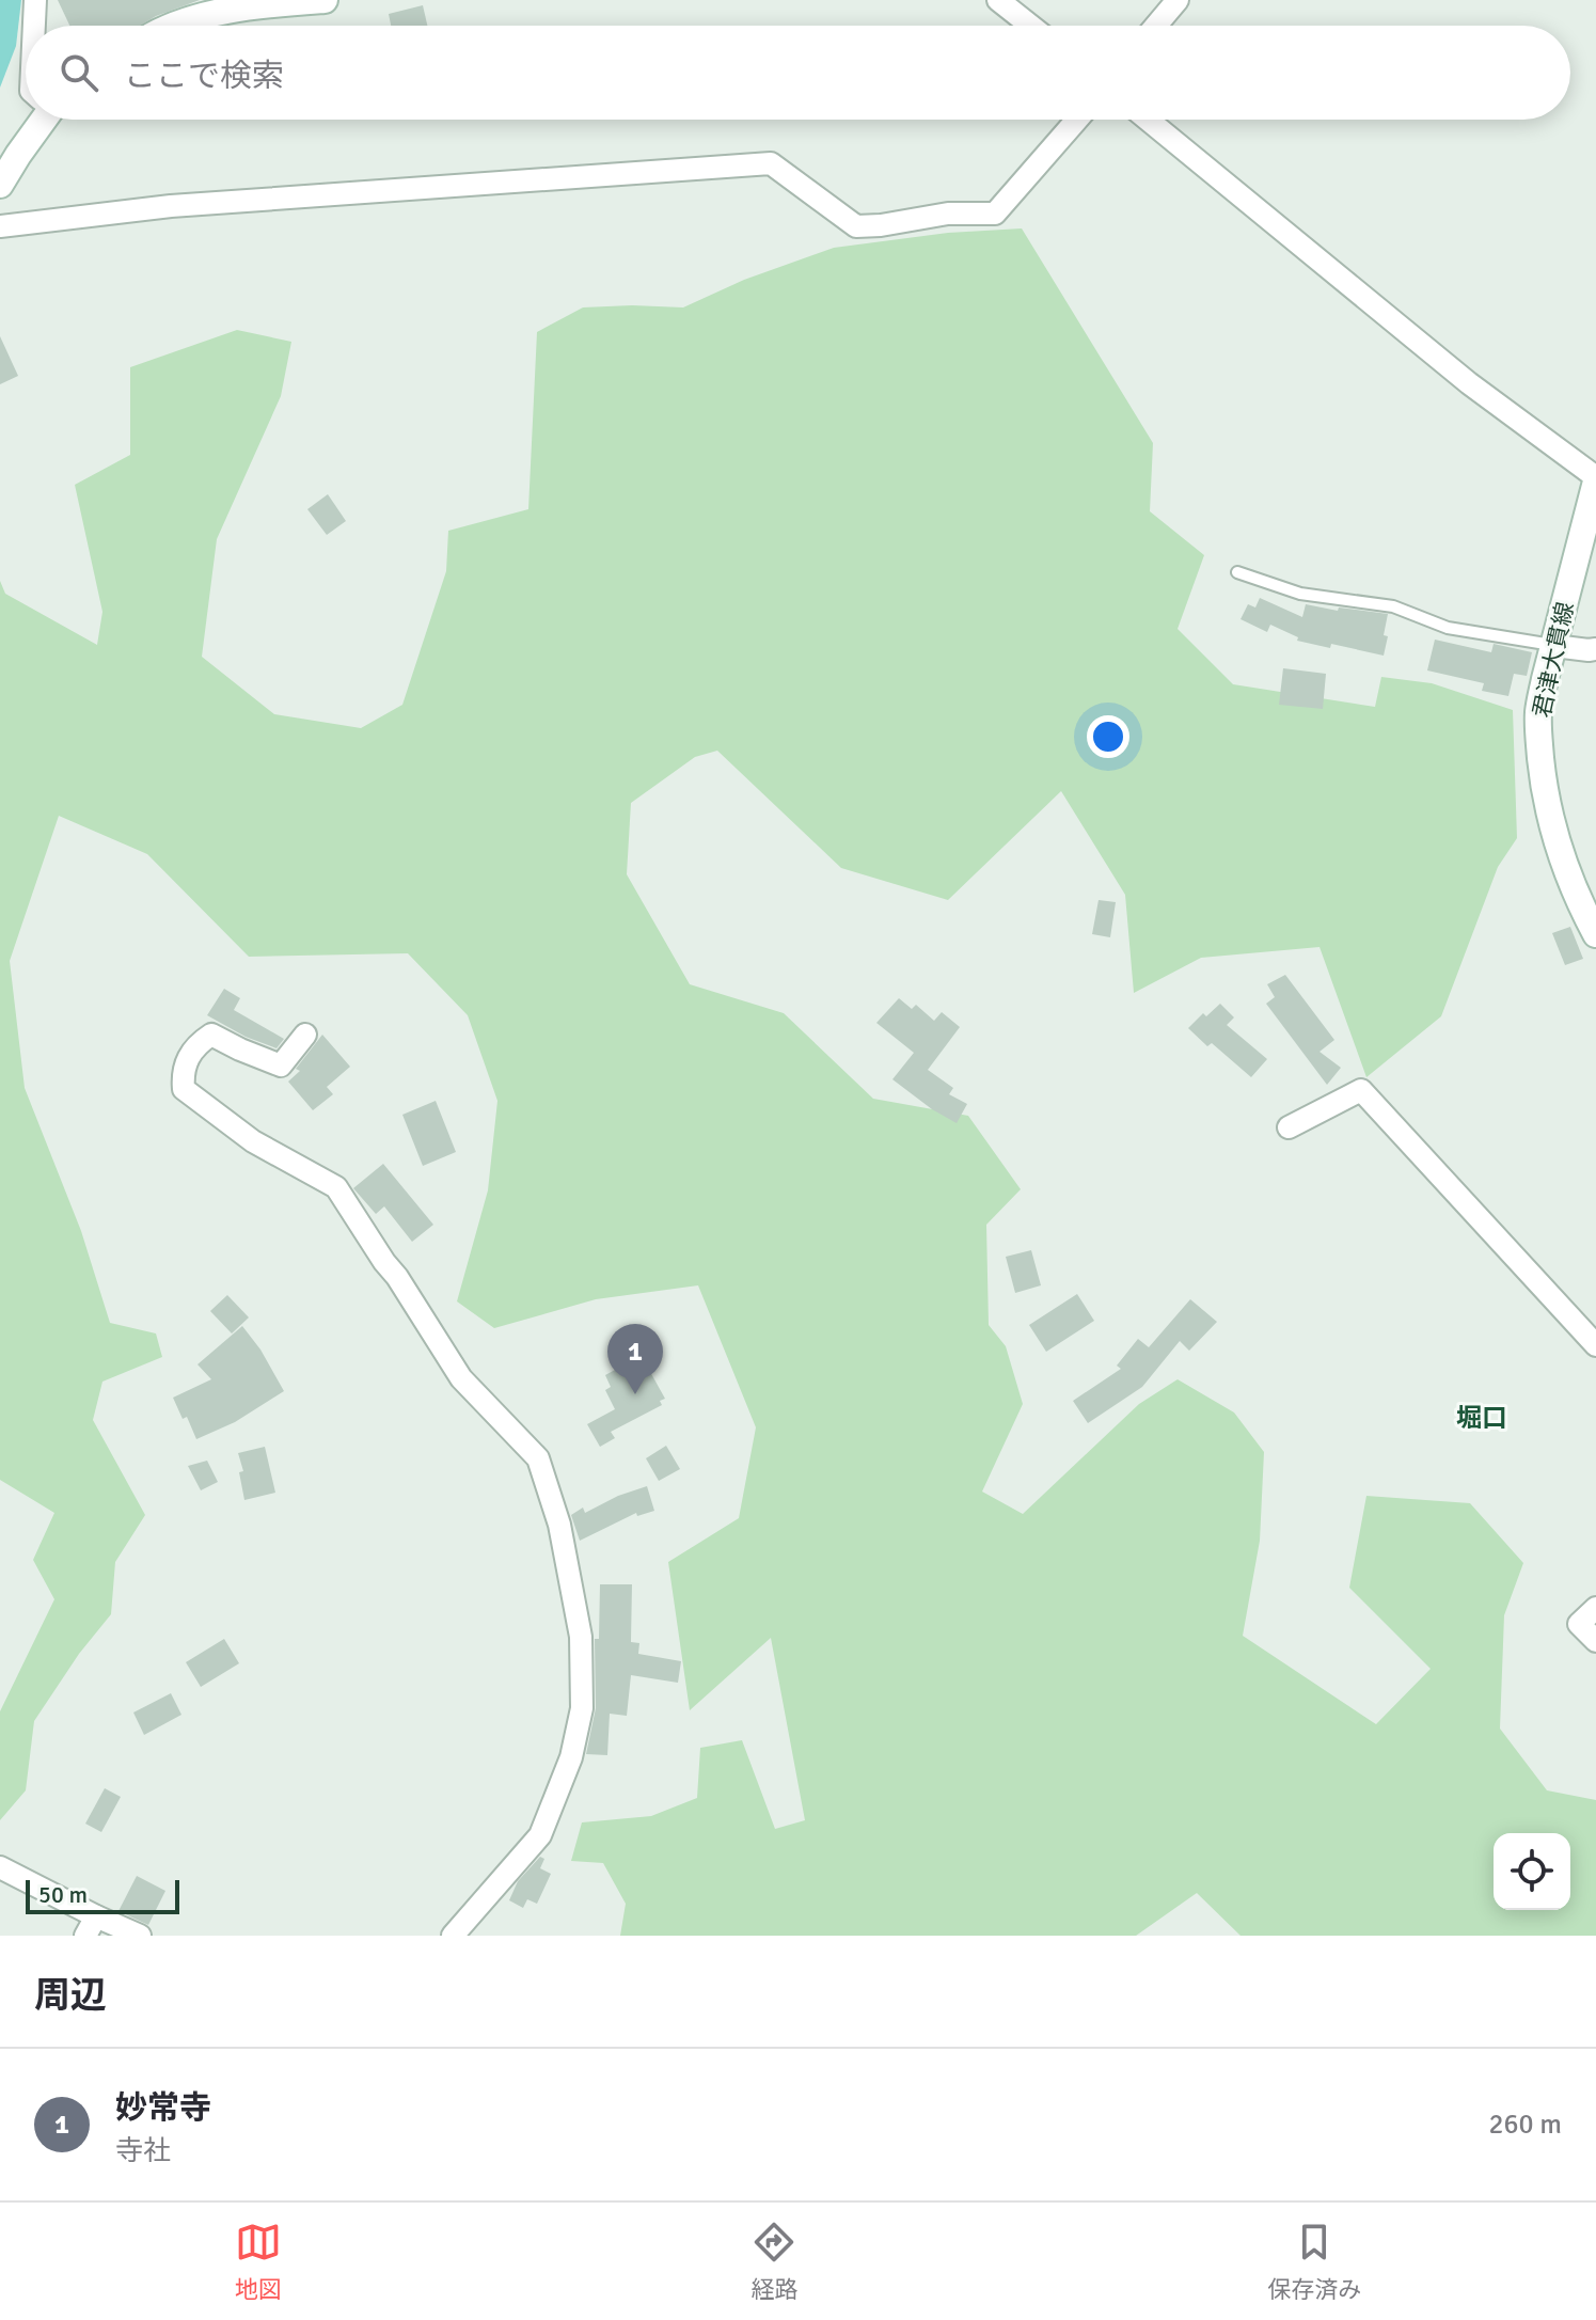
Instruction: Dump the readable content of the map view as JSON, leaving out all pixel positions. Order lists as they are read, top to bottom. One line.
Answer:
{"streets":{"main road":["君津大貫線"]},"districts":["堀口"],"scale_bar":"50 m","page":{"search":"ここで検索","pins":"1","scale":"50 m","heading":"周辺","list":[{"mark":"1","name":"妙常寺","note":"寺社","value":"260 m"}],"nav":["地図","経路","保存済み"]}}
